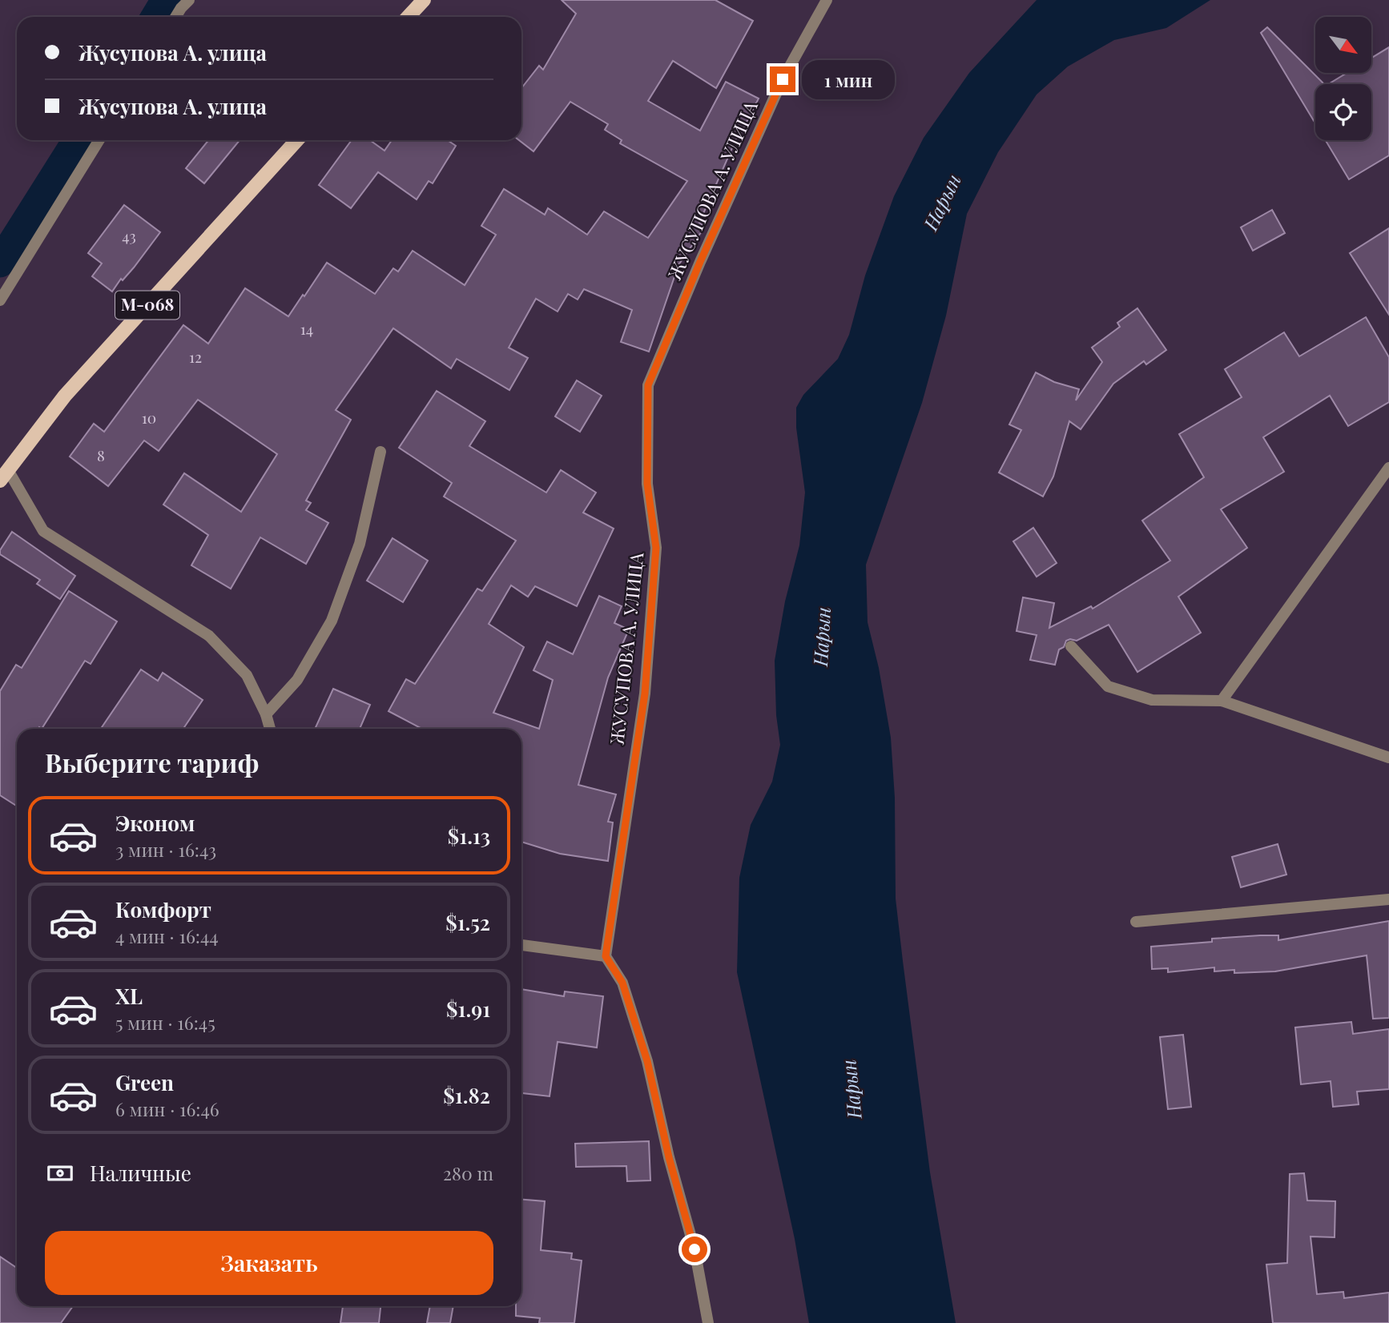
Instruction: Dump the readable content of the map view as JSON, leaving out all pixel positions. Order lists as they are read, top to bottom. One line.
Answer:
{"streets":{"main road":["М-068"],"street":["ЖУСУПОВА А. УЛИЦА"]},"water":["Нарын"],"house_numbers":["43","14","12","10","8"],"north":"bottom right","page":{"banner":["Жусупова А. улица","Жусупова А. улица"],"bubble":"1 мин","heading":"Выберите тариф","list":[{"name":"Эконом","note":"3 мин · 16:43","value":"$1.13"},{"name":"Комфорт","note":"4 мин · 16:44","value":"$1.52"},{"name":"XL","note":"5 мин · 16:45","value":"$1.91"},{"name":"Green","note":"6 мин · 16:46","value":"$1.82"}],"pay":["Наличные","280 m"],"buttons":"Заказать"}}
